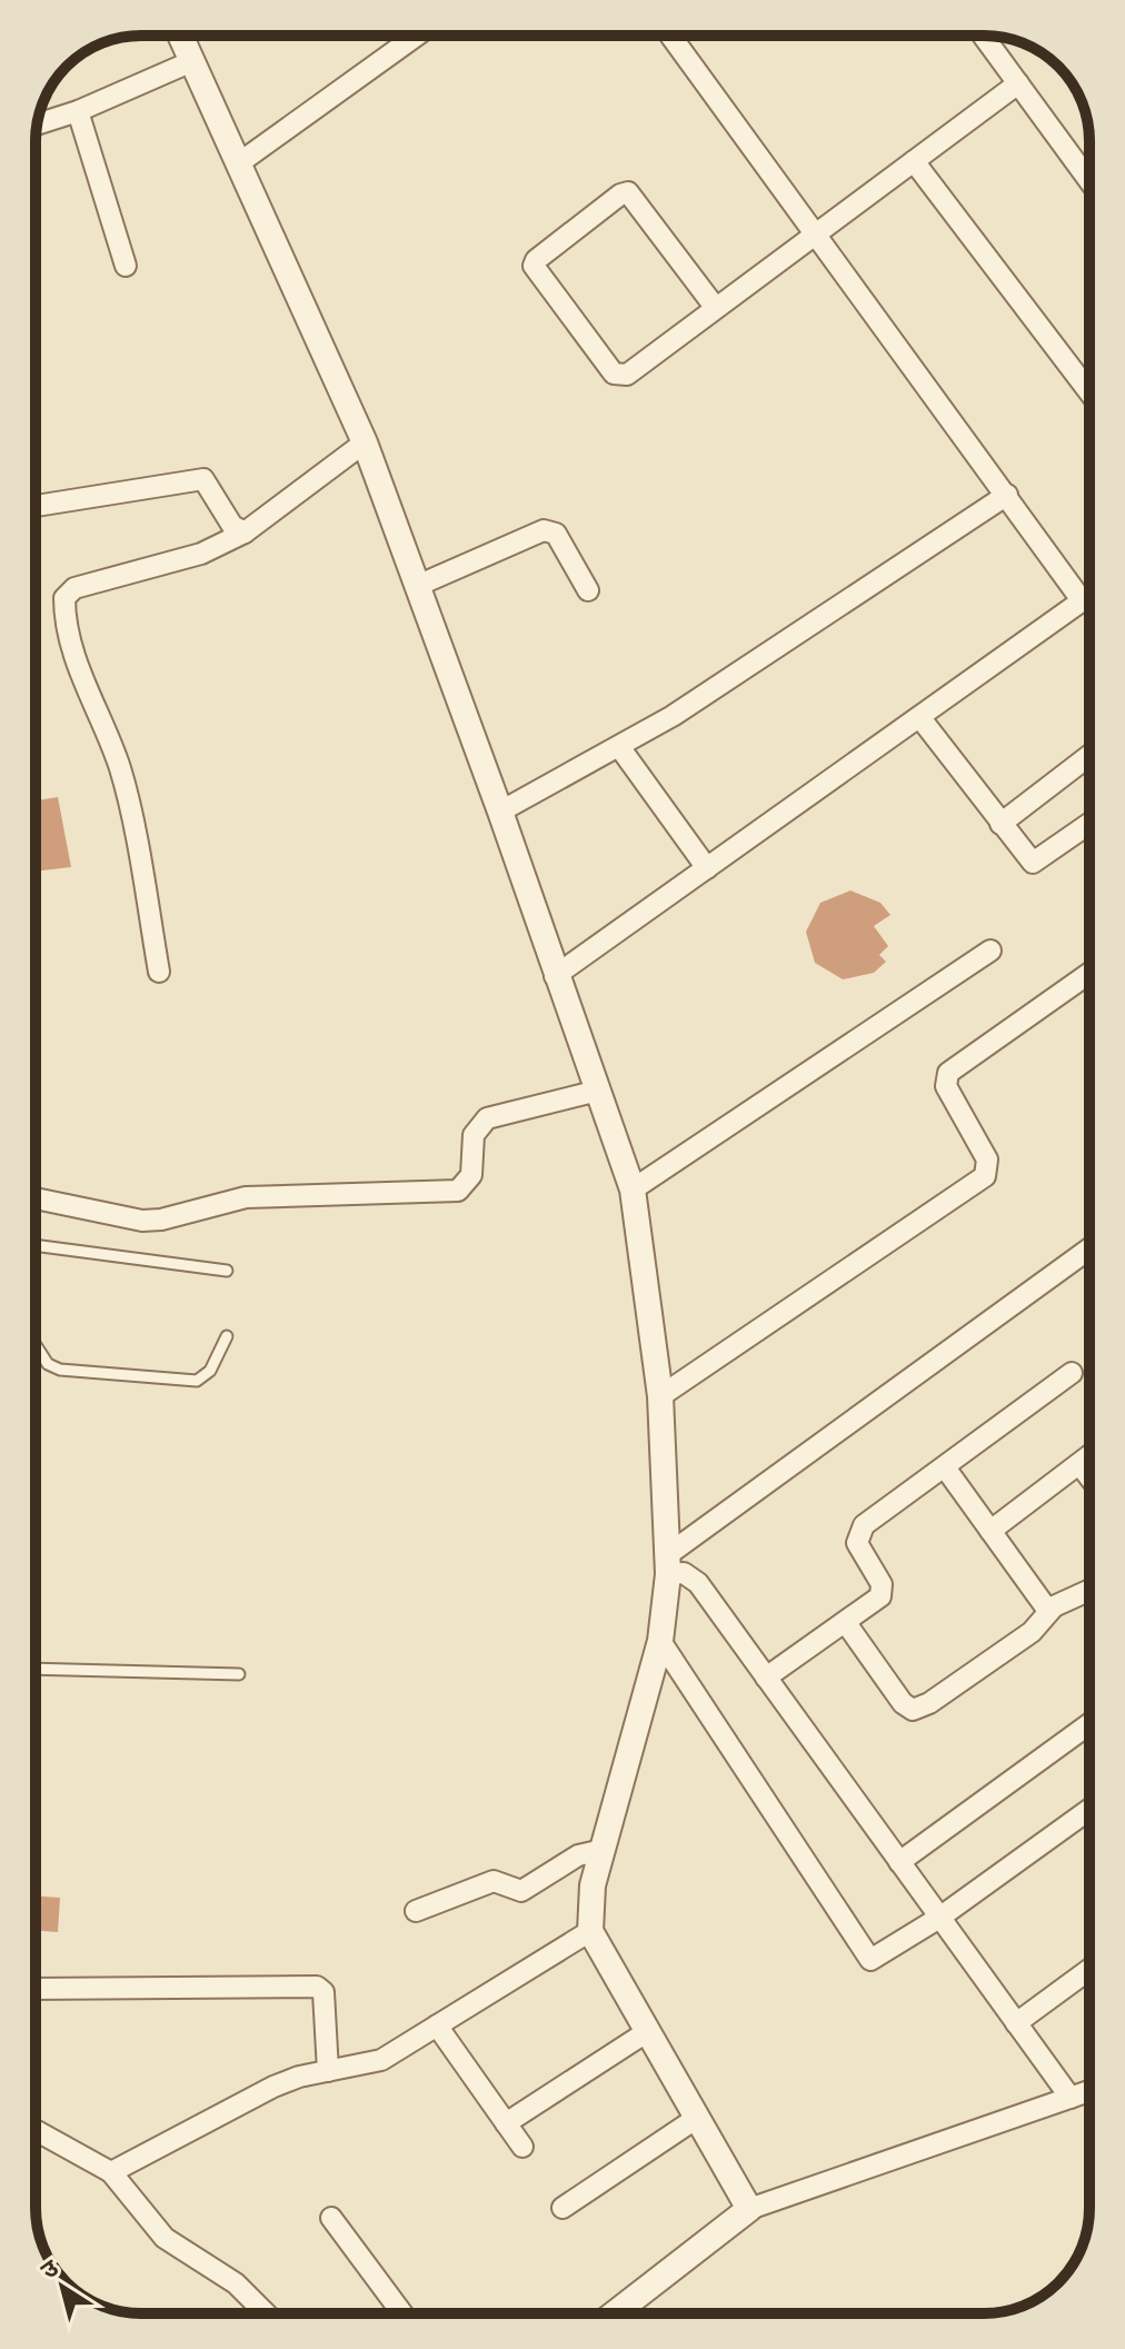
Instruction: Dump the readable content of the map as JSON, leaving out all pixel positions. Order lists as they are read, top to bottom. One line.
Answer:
{"north":"top left"}
